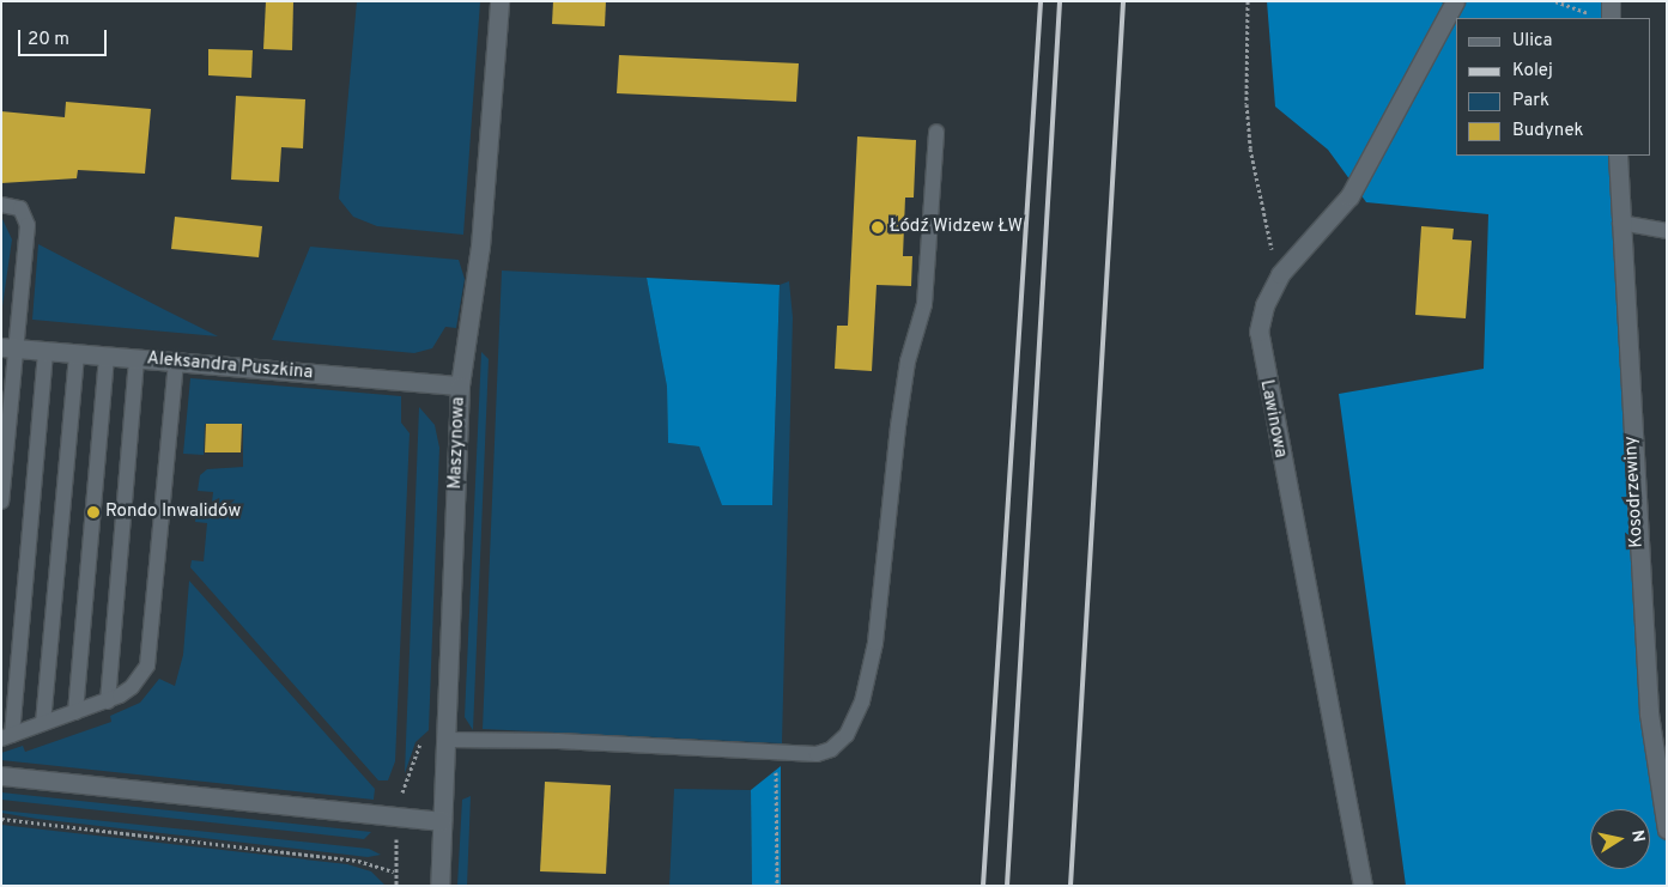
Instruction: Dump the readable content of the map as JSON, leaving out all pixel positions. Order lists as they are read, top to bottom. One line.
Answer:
{"streets":{"street":["Aleksandra Puszkina","Lawinowa","Maszynowa","Kosodrzewiny"]},"crossings":[["Aleksandra Puszkina","Maszynowa"]],"places":["Łódź Widzew ŁW","Rondo Inwalidów"],"legend":["Ulica","Kolej","Park","Budynek"],"scale_bar":"20 m","north":"right"}
